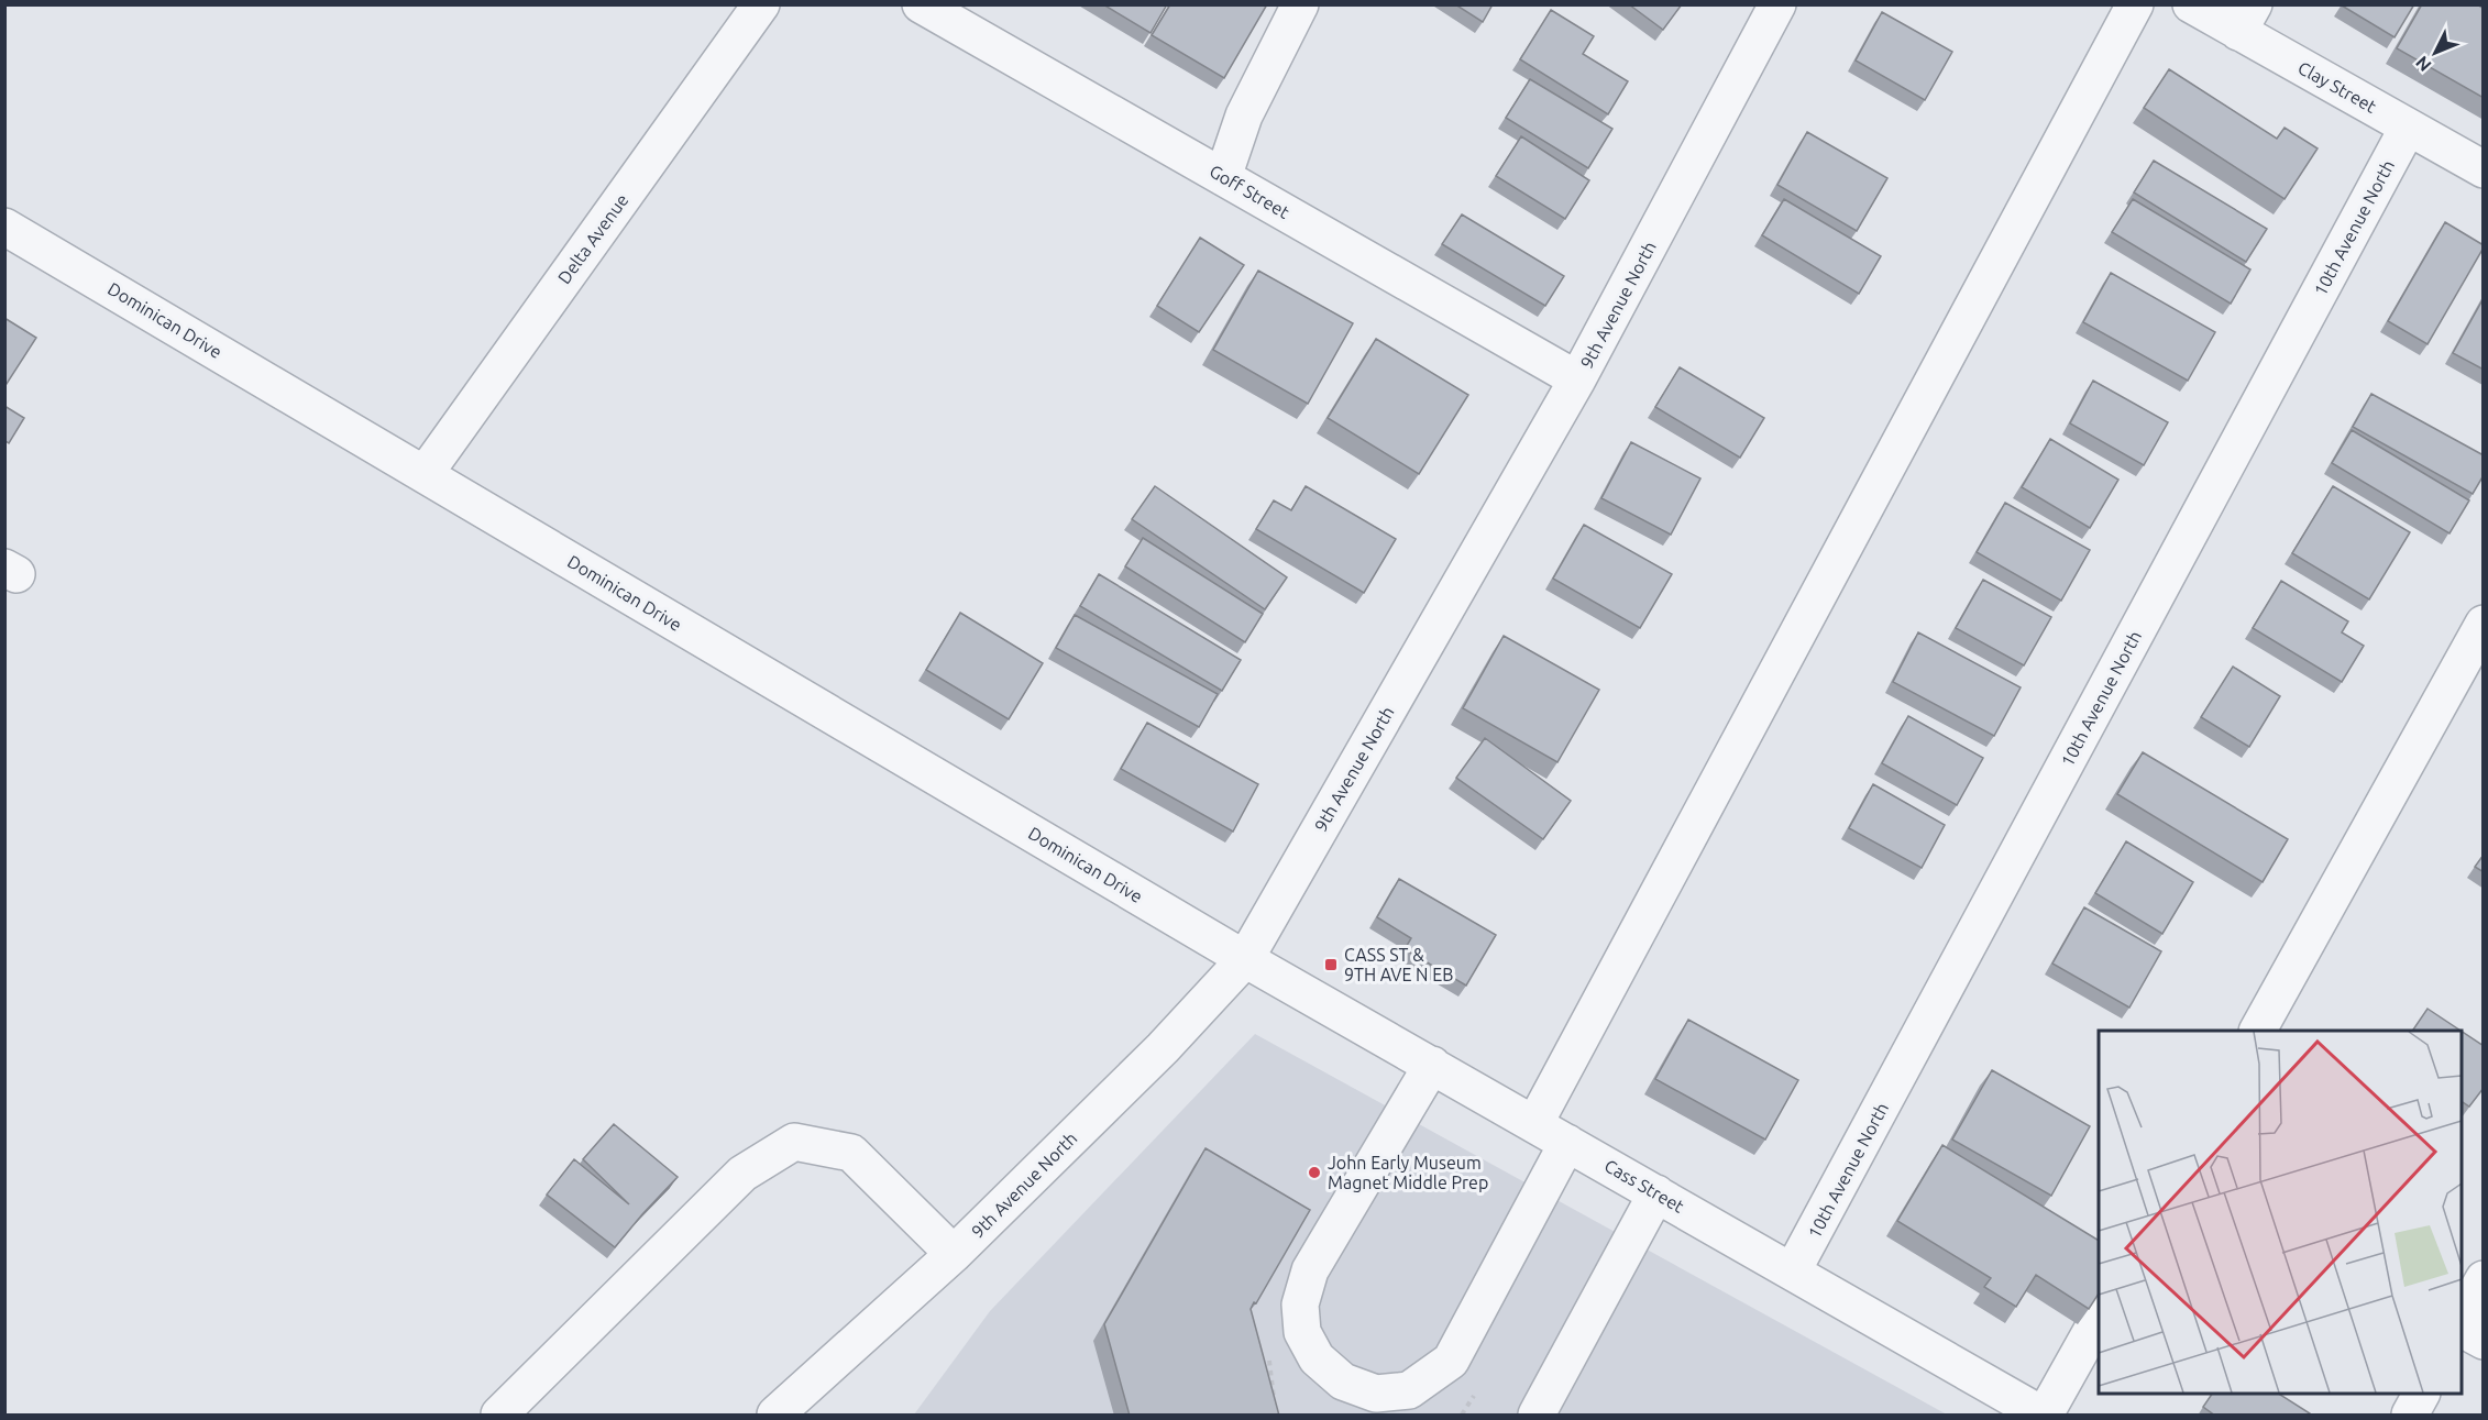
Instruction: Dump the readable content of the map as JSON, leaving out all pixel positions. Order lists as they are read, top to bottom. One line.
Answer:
{"streets":{"street":["Clay Street","Goff Street","10th Avenue North","Delta Avenue","9th Avenue North","Dominican Drive","Cass Street"]},"crossings":[["Clay Street","10th Avenue North"],["Goff Street","9th Avenue North"],["10th Avenue North","Cass Street"],["Delta Avenue","Dominican Drive"],["9th Avenue North","Dominican Drive"],["9th Avenue North","Cass Street"],["Dominican Drive","Cass Street"]],"places":{"transit":["CASS ST & 9TH AVE N EB"],"other":["John Early Museum Magnet Middle Prep"]},"north":"bottom left"}
